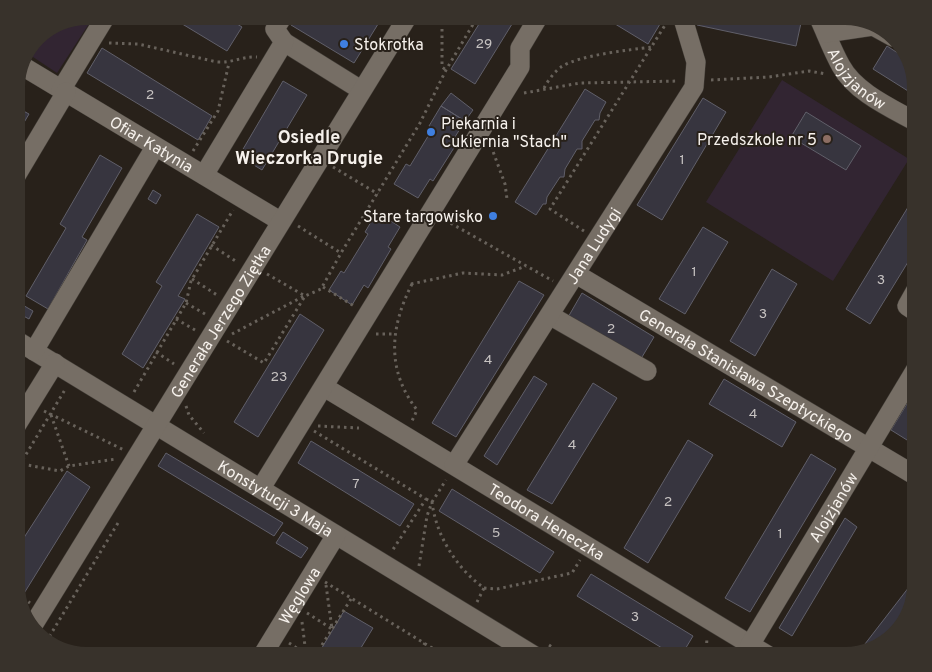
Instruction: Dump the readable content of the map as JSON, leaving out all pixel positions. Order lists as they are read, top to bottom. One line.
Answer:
{"streets":{"street":["Alojzjanów","Ofiar Katynia","Jana Ludygi","Generała Jerzego Ziętka","Generała Stanisława Szeptyckiego","Konstytucji 3 Maja","Teodora Heneczka","Węglowa"]},"crossings":[["Alojzjanów","Generała Stanisława Szeptyckiego"],["Alojzjanów","Teodora Heneczka"],["Ofiar Katynia","Generała Jerzego Ziętka"],["Jana Ludygi","Generała Stanisława Szeptyckiego"],["Jana Ludygi","Teodora Heneczka"],["Generała Jerzego Ziętka","Konstytucji 3 Maja"],["Konstytucji 3 Maja","Węglowa"]],"districts":["Osiedle Wieczorka Drugie"],"places":["Stokrotka","Piekarnia i Cukiernia \"Stach\"","Przedszkole nr 5","Stare targowisko"],"house_numbers":["29","2","1","1","3","3","2","4","23","4","4","7","2","5","1","3"]}
